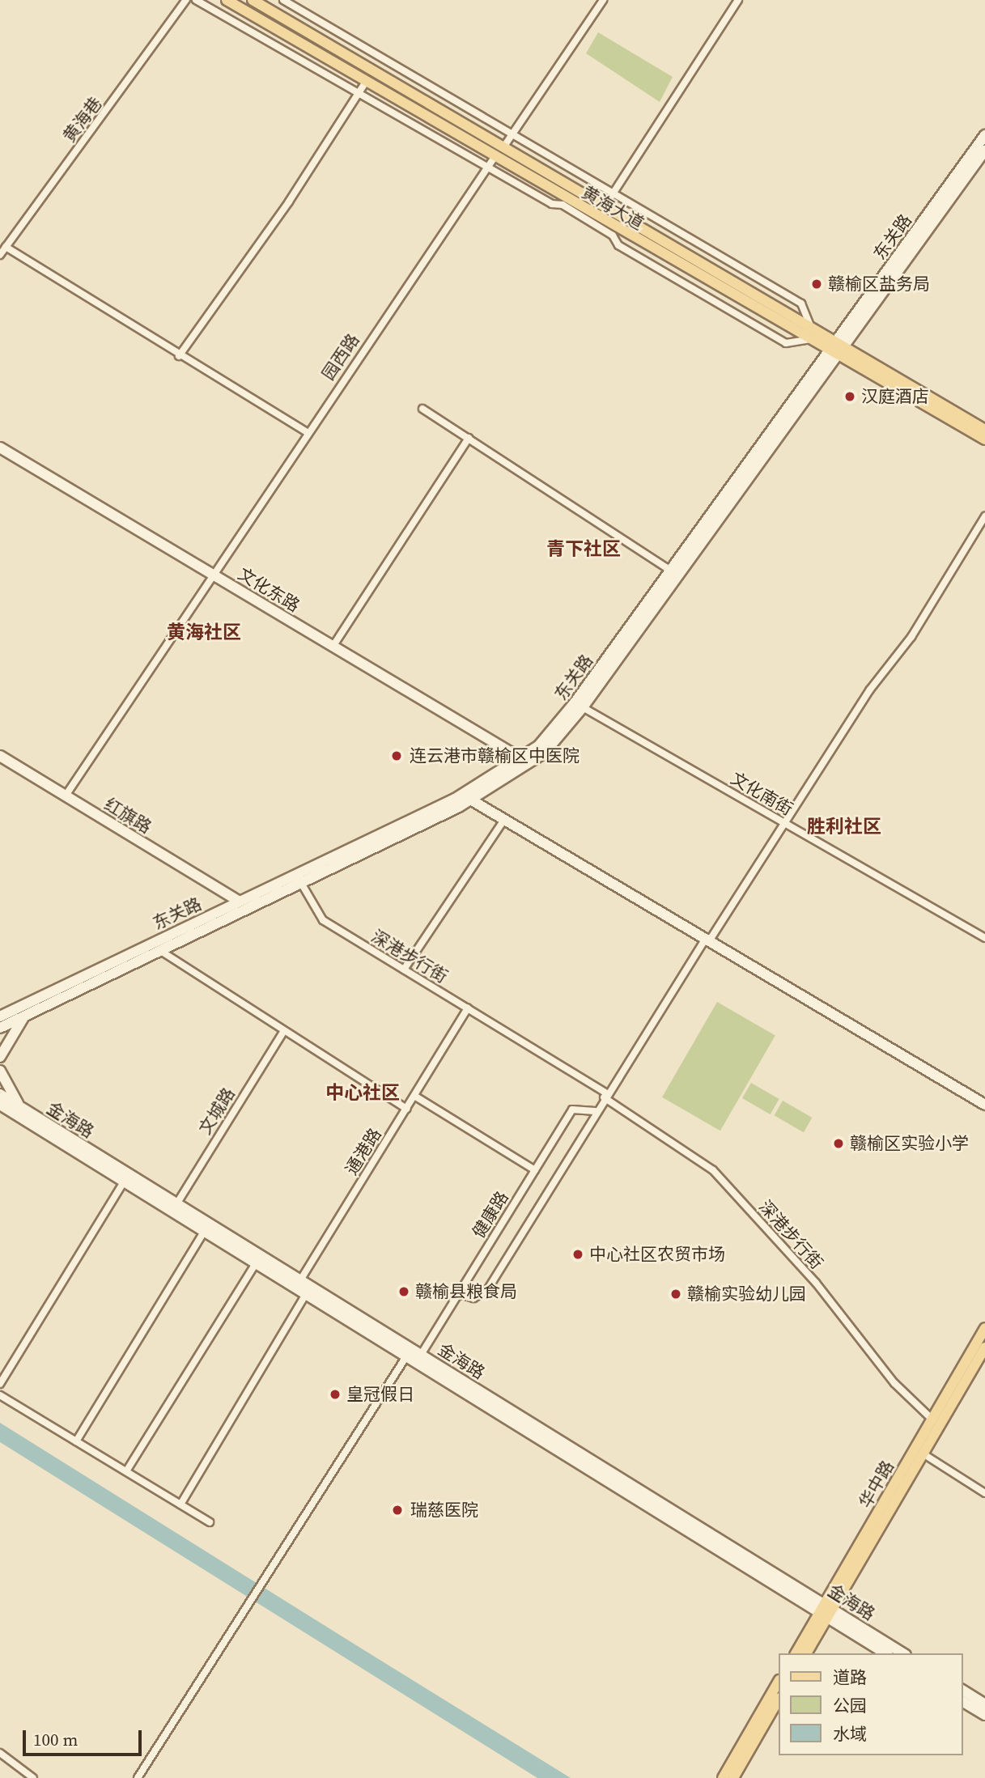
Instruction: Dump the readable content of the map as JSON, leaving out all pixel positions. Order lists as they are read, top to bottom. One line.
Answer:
{"streets":{"main road":["黄海大道","东关路","文化东路","红旗路","金海路","华中路"],"street":["黄海巷","园西路","文化南街","深港步行街","文城路","通港路","健康路"]},"crossings":[["黄海大道","东关路"],["黄海大道","园西路"],["东关路","文化东路"],["东关路","文化南街"],["东关路","红旗路"],["东关路","深港步行街"],["园西路","文化东路"],["园西路","红旗路"],["深港步行街","通港路"],["深港步行街","华中路"],["文城路","金海路"],["金海路","通港路"],["金海路","健康路"],["金海路","华中路"]],"districts":["青下社区","黄海社区","胜利社区","中心社区"],"places":["赣榆区盐务局","汉庭酒店","连云港市赣榆区中医院","赣榆区实验小学","中心社区农贸市场","赣榆县粮食局","赣榆实验幼儿园","皇冠假日","瑞慈医院"],"legend":["道路","公园","水域"],"scale_bar":"100 m"}
